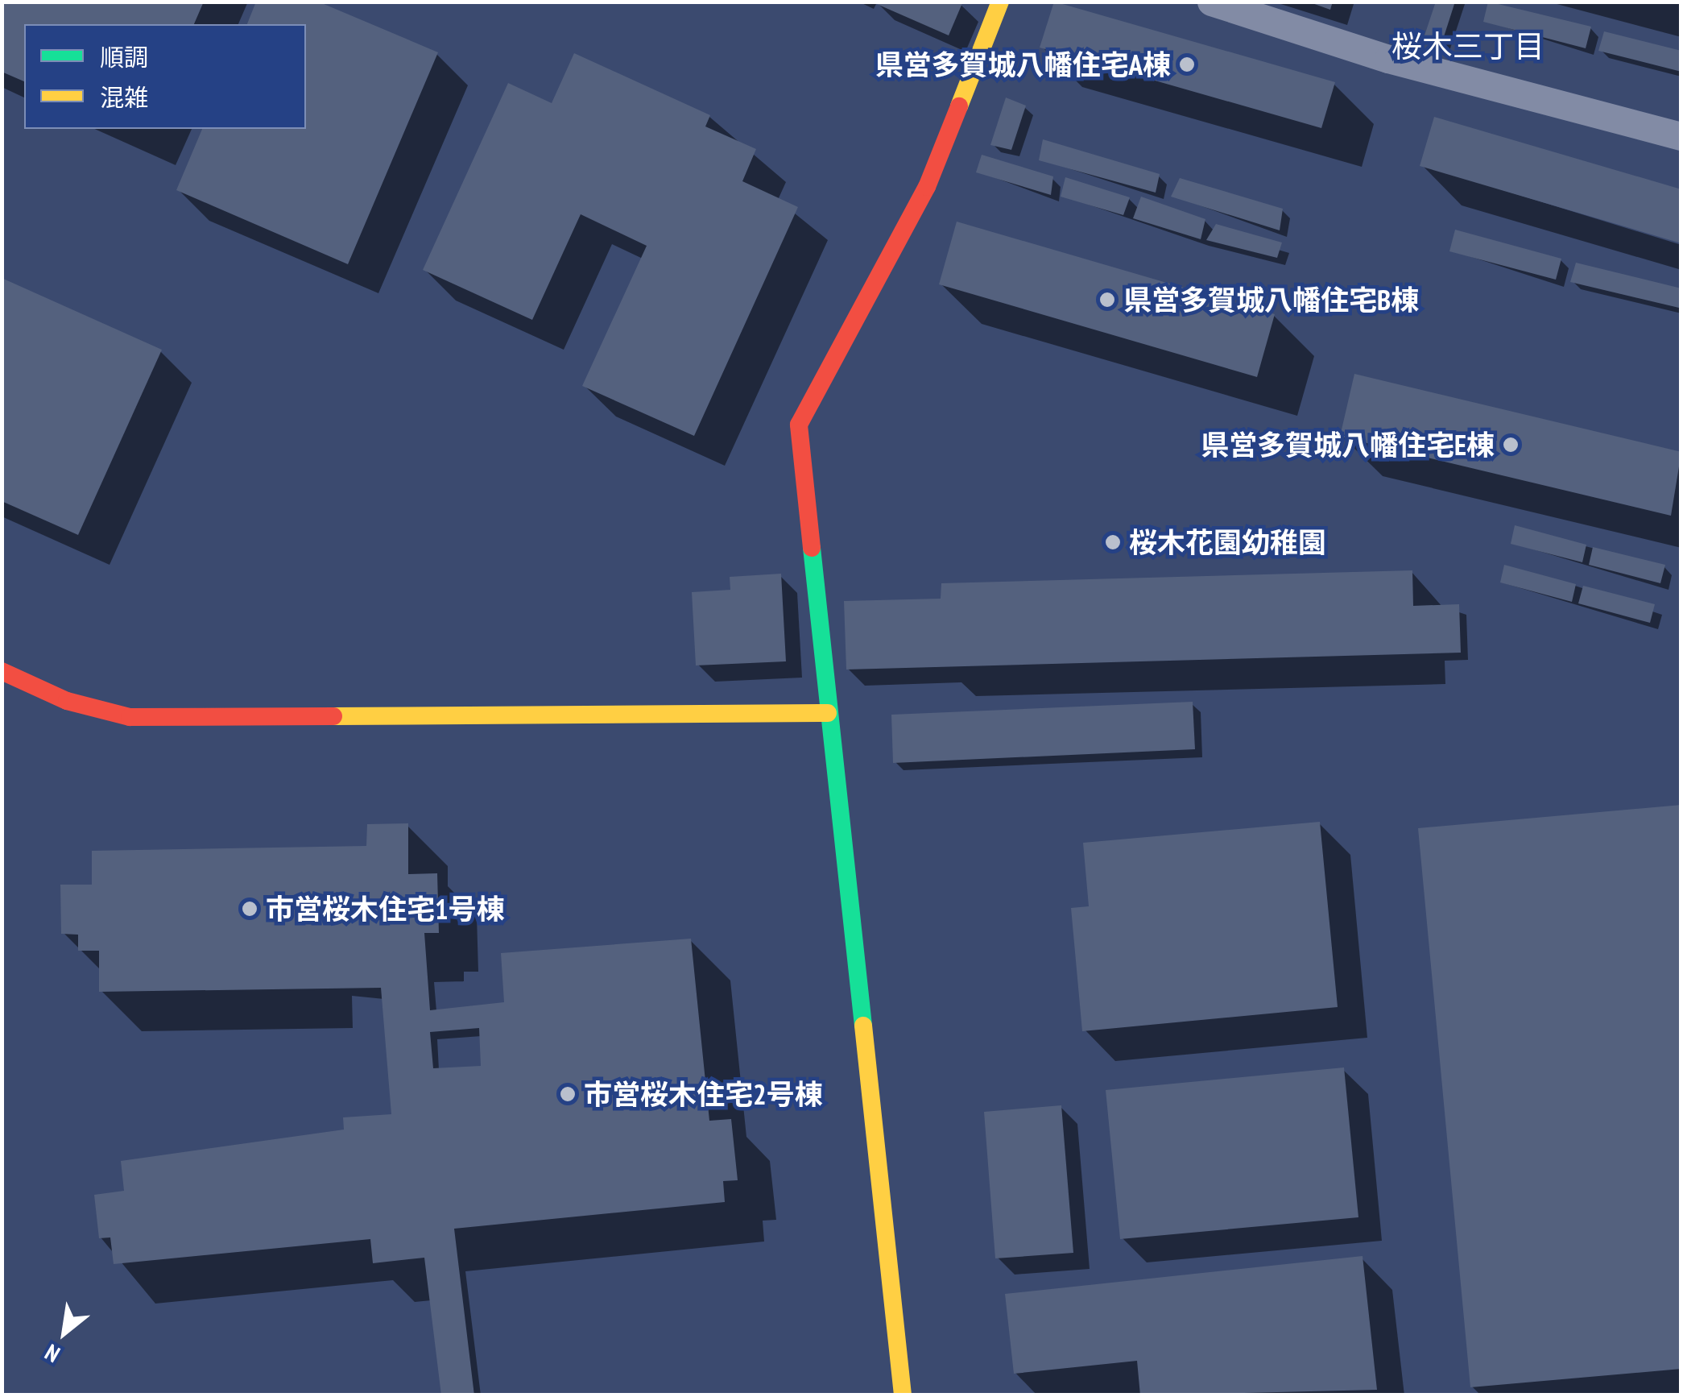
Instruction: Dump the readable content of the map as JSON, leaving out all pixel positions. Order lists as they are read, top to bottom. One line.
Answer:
{"districts":["桜木三丁目"],"places":["県営多賀城八幡住宅A棟","県営多賀城八幡住宅B棟","県営多賀城八幡住宅E棟","桜木花園幼稚園","市営桜木住宅1号棟","市営桜木住宅2号棟"],"legend":["順調","混雑"],"north":"bottom left"}
